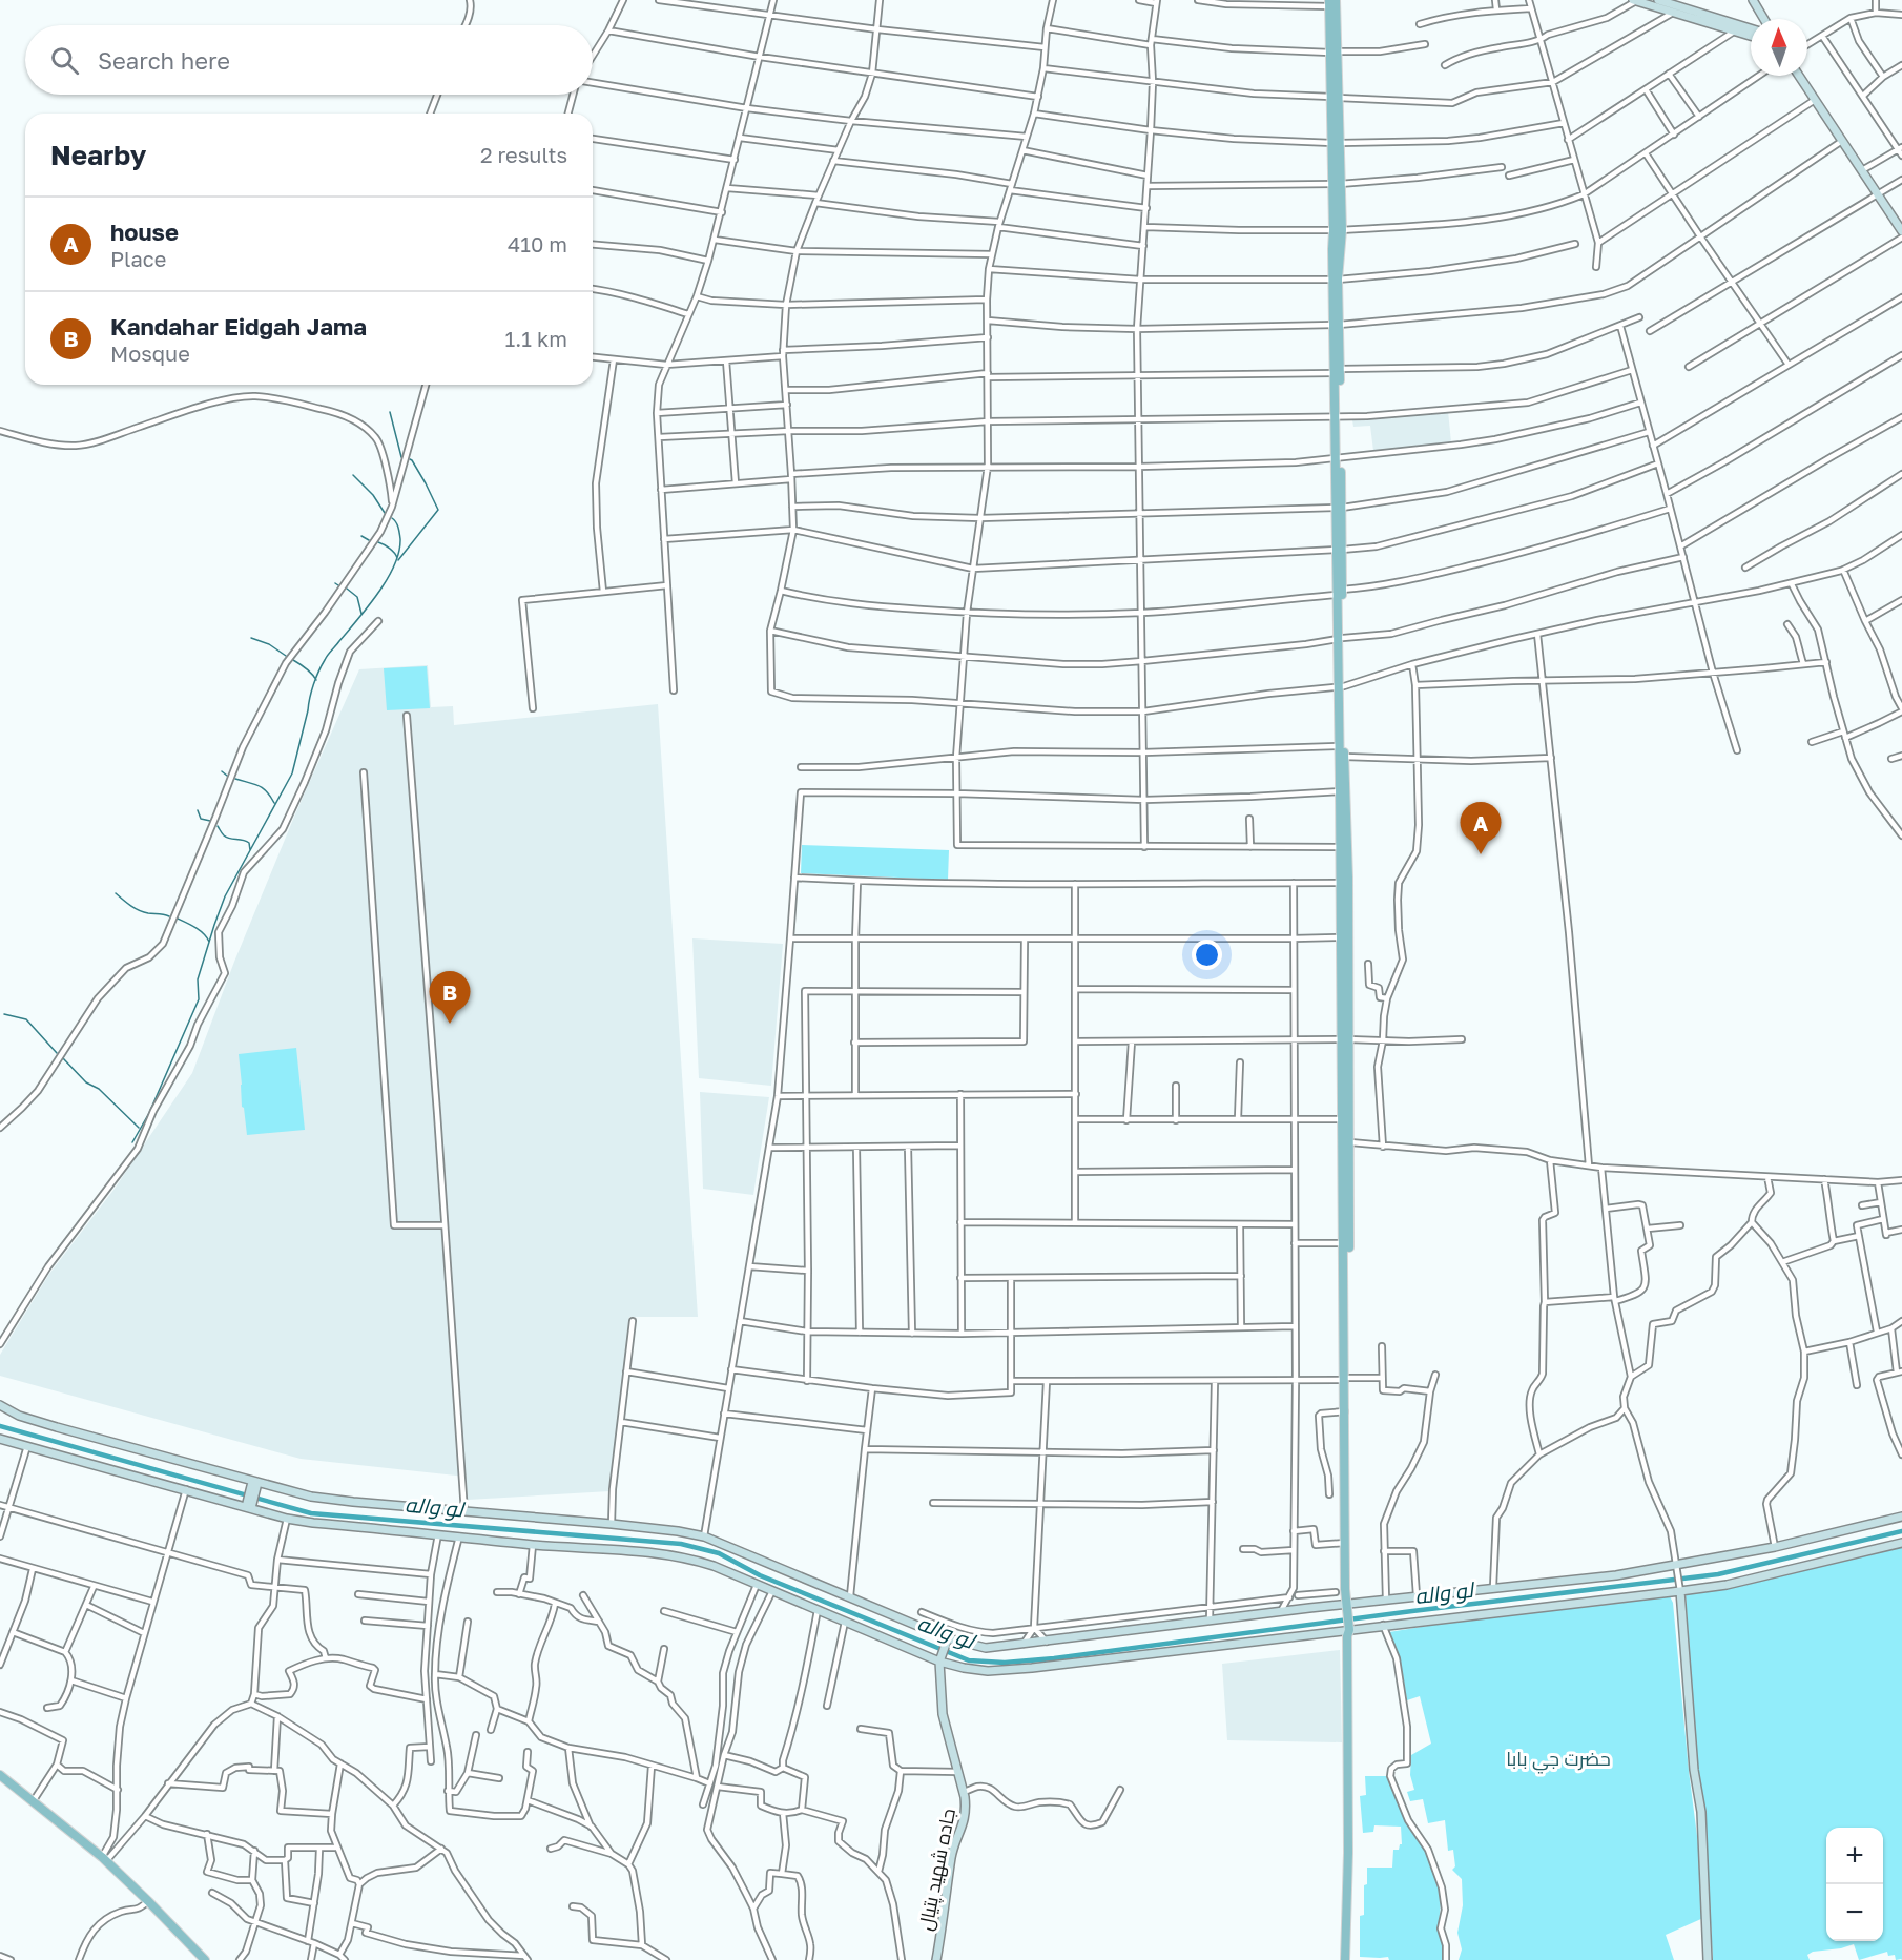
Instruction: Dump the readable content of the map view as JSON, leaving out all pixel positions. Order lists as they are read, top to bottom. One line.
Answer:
{"streets":{"street":["جاده شهید پتیال"]},"water":["لو واله"],"parks":["حضرت جي بابا"],"north":"top","page":{"search":"Search here","heading":["Nearby","2 results"],"list":[{"mark":"A","name":"house","note":"Place","value":"410 m"},{"mark":"B","name":"Kandahar Eidgah Jama","note":"Mosque","value":"1.1 km"}],"pins":["A","B"],"map_buttons":["+","−"]}}
